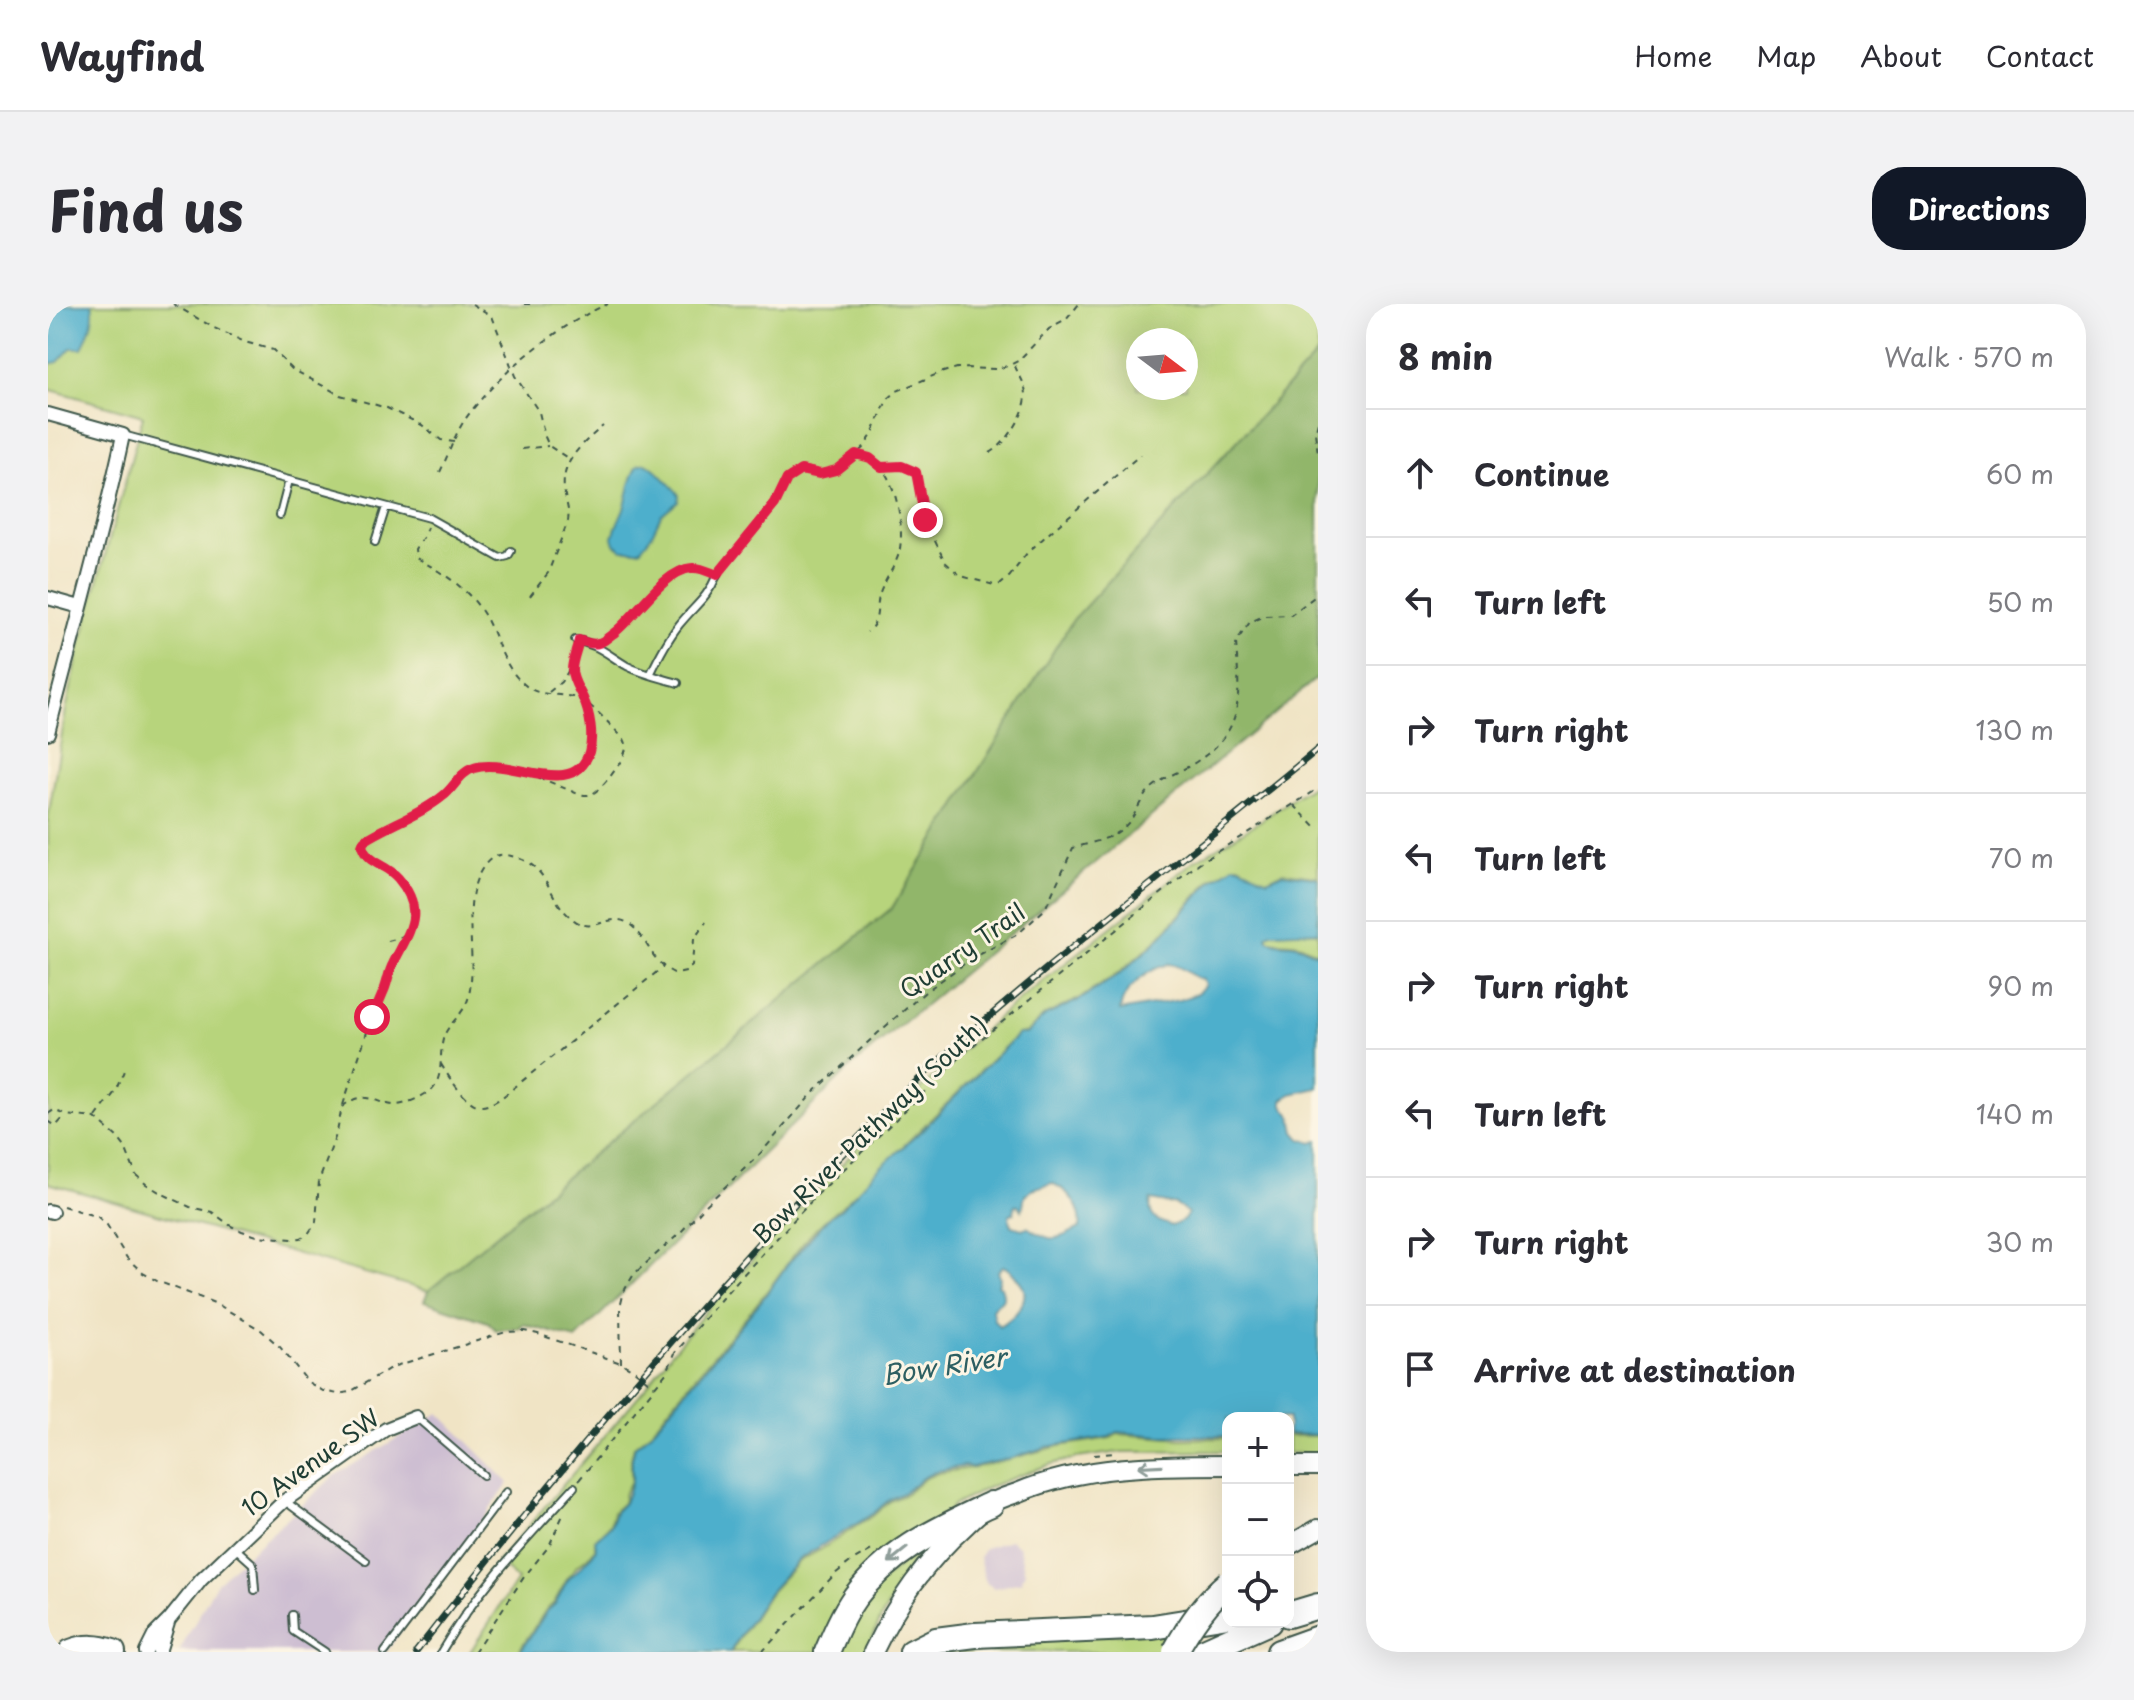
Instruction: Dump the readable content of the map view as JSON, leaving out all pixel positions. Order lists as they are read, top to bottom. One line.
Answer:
{"streets":{"street":["10 Avenue SW"],"path":["Quarry Trail","Bow River Pathway (South)"]},"water":["Bow River"],"north":"right","page":{"header":"Wayfind","nav":["Home","Map","About","Contact"],"title":"Find us","buttons":"Directions","heading":["8 min","Walk · 570 m"],"list":[["Continue","60 m"],["Turn left","50 m"],["Turn right","130 m"],["Turn left","70 m"],["Turn right","90 m"],["Turn left","140 m"],["Turn right","30 m"],"Arrive at destination"],"map_buttons":["+","−"]}}
